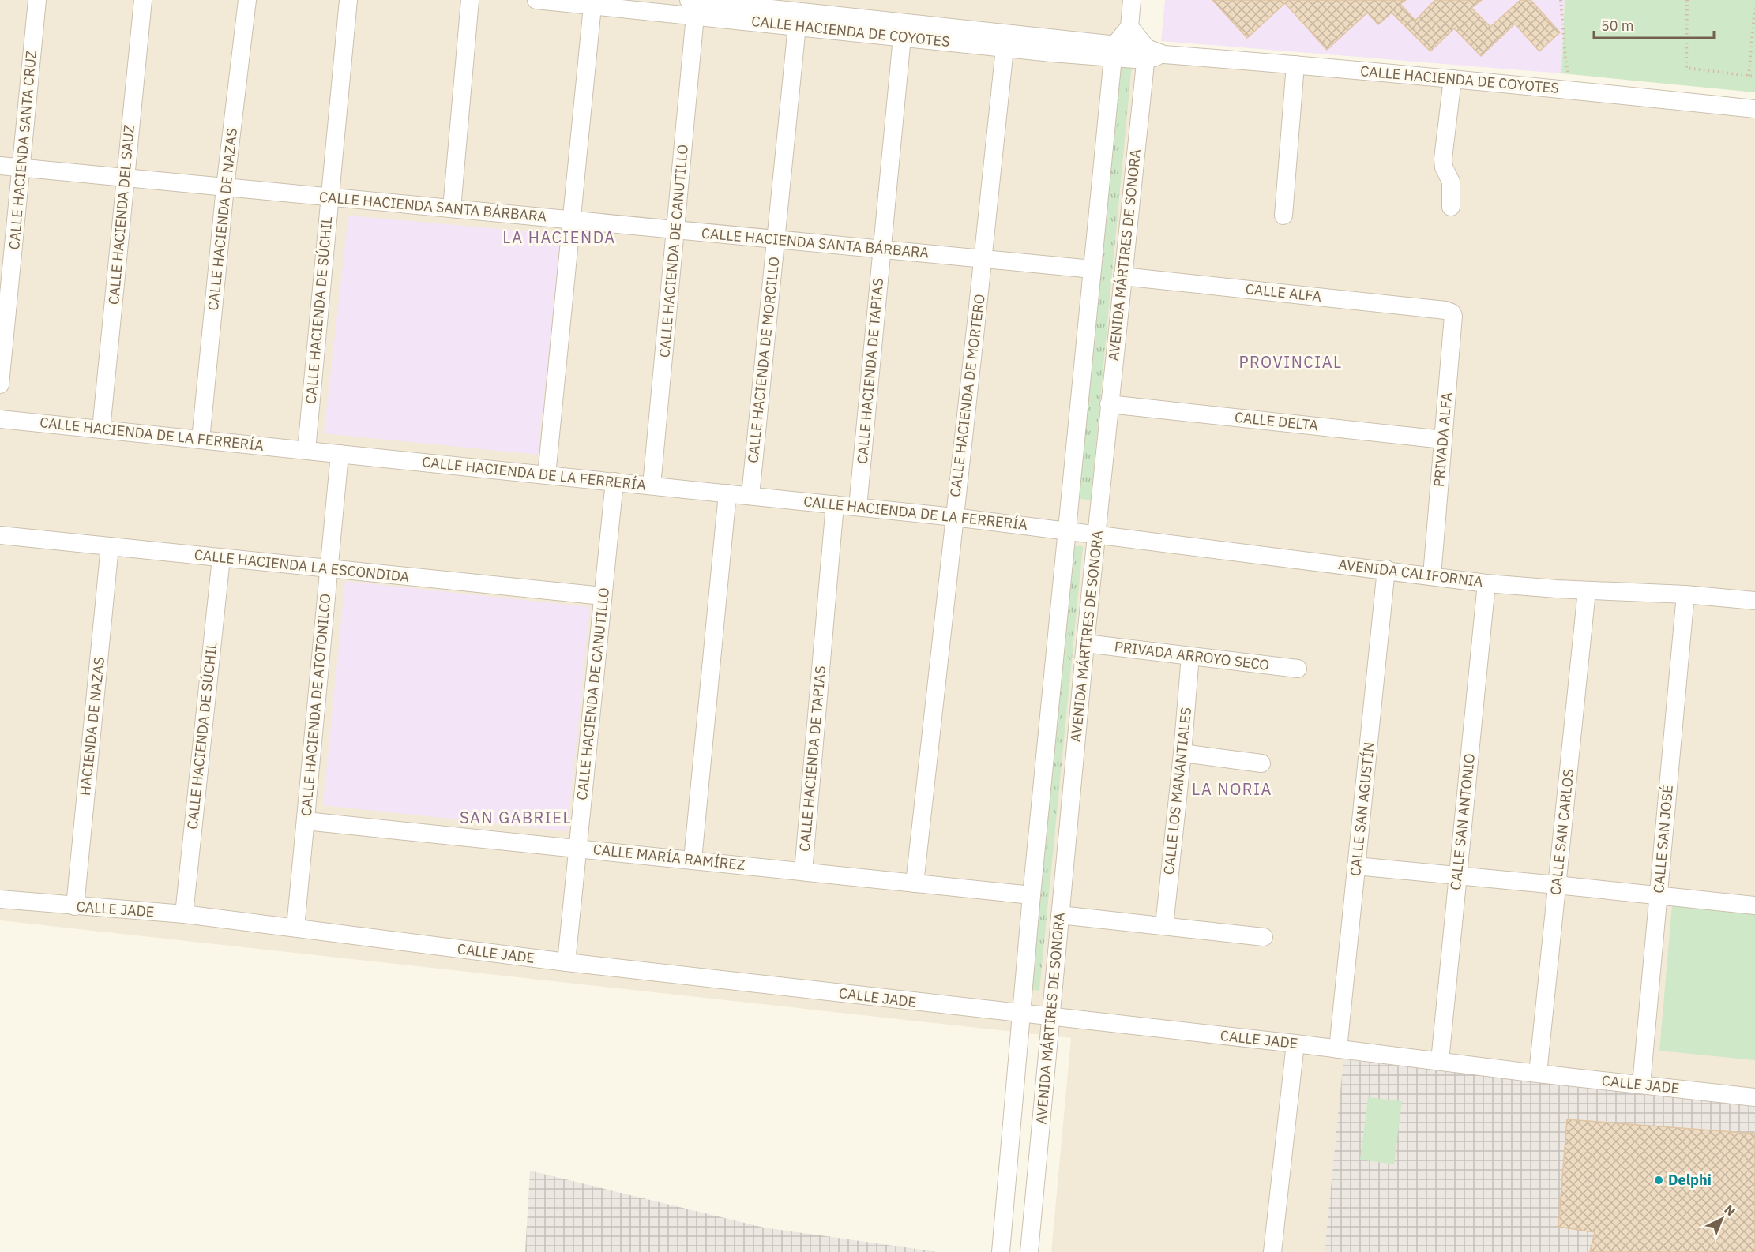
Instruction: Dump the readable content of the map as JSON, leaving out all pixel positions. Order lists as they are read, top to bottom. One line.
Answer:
{"streets":{"street":["CALLE HACIENDA DE COYOTES","CALLE HACIENDA SANTA CRUZ","CALLE HACIENDA SANTA BÁRBARA","CALLE HACIENDA DEL SAUZ","CALLE HACIENDA DE NAZAS","CALLE HACIENDA DE CANUTILLO","AVENIDA MÁRTIRES DE SONORA","CALLE ALFA","CALLE HACIENDA DE SÚCHIL","CALLE HACIENDA DE MORCILLO","CALLE HACIENDA DE TAPIAS","CALLE HACIENDA DE MORTERO","CALLE DELTA","CALLE HACIENDA DE LA FERRERÍA","PRIVADA ALFA","CALLE HACIENDA LA ESCONDIDA","AVENIDA CALIFORNIA","PRIVADA ARROYO SECO","CALLE HACIENDA DE ATOTONILCO","HACIENDA DE NAZAS","CALLE LOS MANANTIALES","CALLE SAN AGUSTÍN","CALLE SAN ANTONIO","CALLE SAN CARLOS","CALLE SAN JOSÉ","CALLE MARÍA RAMÍREZ","CALLE JADE"]},"crossings":[["CALLE HACIENDA DE COYOTES","CALLE HACIENDA DE CANUTILLO"],["CALLE HACIENDA DE COYOTES","AVENIDA MÁRTIRES DE SONORA"],["CALLE HACIENDA DE COYOTES","CALLE HACIENDA DE MORCILLO"],["CALLE HACIENDA DE COYOTES","CALLE HACIENDA DE TAPIAS"],["CALLE HACIENDA DE COYOTES","CALLE HACIENDA DE MORTERO"],["CALLE HACIENDA SANTA CRUZ","CALLE HACIENDA SANTA BÁRBARA"],["CALLE HACIENDA SANTA BÁRBARA","CALLE HACIENDA DEL SAUZ"],["CALLE HACIENDA SANTA BÁRBARA","CALLE HACIENDA DE NAZAS"],["CALLE HACIENDA SANTA BÁRBARA","CALLE HACIENDA DE CANUTILLO"],["CALLE HACIENDA SANTA BÁRBARA","AVENIDA MÁRTIRES DE SONORA"],["CALLE HACIENDA SANTA BÁRBARA","CALLE HACIENDA DE SÚCHIL"],["CALLE HACIENDA SANTA BÁRBARA","CALLE HACIENDA DE MORCILLO"],["CALLE HACIENDA SANTA BÁRBARA","CALLE HACIENDA DE TAPIAS"],["CALLE HACIENDA SANTA BÁRBARA","CALLE HACIENDA DE MORTERO"],["CALLE HACIENDA DEL SAUZ","CALLE HACIENDA DE LA FERRERÍA"],["CALLE HACIENDA DE NAZAS","CALLE HACIENDA DE LA FERRERÍA"],["CALLE HACIENDA DE CANUTILLO","CALLE HACIENDA DE LA FERRERÍA"],["CALLE HACIENDA DE CANUTILLO","CALLE HACIENDA LA ESCONDIDA"],["CALLE HACIENDA DE CANUTILLO","CALLE MARÍA RAMÍREZ"],["CALLE HACIENDA DE CANUTILLO","CALLE JADE"],["AVENIDA MÁRTIRES DE SONORA","CALLE ALFA"],["AVENIDA MÁRTIRES DE SONORA","CALLE DELTA"],["AVENIDA MÁRTIRES DE SONORA","CALLE HACIENDA DE LA FERRERÍA"],["AVENIDA MÁRTIRES DE SONORA","AVENIDA CALIFORNIA"],["AVENIDA MÁRTIRES DE SONORA","PRIVADA ARROYO SECO"],["AVENIDA MÁRTIRES DE SONORA","CALLE MARÍA RAMÍREZ"],["AVENIDA MÁRTIRES DE SONORA","CALLE JADE"],["CALLE ALFA","PRIVADA ALFA"],["CALLE HACIENDA DE SÚCHIL","CALLE HACIENDA DE LA FERRERÍA"],["CALLE HACIENDA DE SÚCHIL","CALLE HACIENDA LA ESCONDIDA"],["CALLE HACIENDA DE SÚCHIL","CALLE JADE"],["CALLE HACIENDA DE MORCILLO","CALLE HACIENDA DE LA FERRERÍA"],["CALLE HACIENDA DE TAPIAS","CALLE HACIENDA DE LA FERRERÍA"],["CALLE HACIENDA DE TAPIAS","CALLE MARÍA RAMÍREZ"],["CALLE HACIENDA DE MORTERO","CALLE HACIENDA DE LA FERRERÍA"],["CALLE HACIENDA DE MORTERO","CALLE MARÍA RAMÍREZ"],["CALLE DELTA","PRIVADA ALFA"],["CALLE HACIENDA DE LA FERRERÍA","AVENIDA CALIFORNIA"],["CALLE HACIENDA DE LA FERRERÍA","CALLE HACIENDA DE ATOTONILCO"],["PRIVADA ALFA","AVENIDA CALIFORNIA"],["CALLE HACIENDA LA ESCONDIDA","CALLE HACIENDA DE ATOTONILCO"],["CALLE HACIENDA LA ESCONDIDA","HACIENDA DE NAZAS"],["AVENIDA CALIFORNIA","CALLE SAN AGUSTÍN"],["AVENIDA CALIFORNIA","CALLE SAN ANTONIO"],["AVENIDA CALIFORNIA","CALLE SAN CARLOS"],["AVENIDA CALIFORNIA","CALLE SAN JOSÉ"],["PRIVADA ARROYO SECO","CALLE LOS MANANTIALES"],["CALLE HACIENDA DE ATOTONILCO","CALLE MARÍA RAMÍREZ"],["CALLE HACIENDA DE ATOTONILCO","CALLE JADE"],["HACIENDA DE NAZAS","CALLE JADE"],["CALLE SAN AGUSTÍN","CALLE JADE"],["CALLE SAN ANTONIO","CALLE JADE"],["CALLE SAN CARLOS","CALLE JADE"],["CALLE SAN JOSÉ","CALLE JADE"]],"districts":["LA HACIENDA","PROVINCIAL","LA NORIA","SAN GABRIEL"],"places":["Delphi"],"scale_bar":"50 m","north":"top right"}
